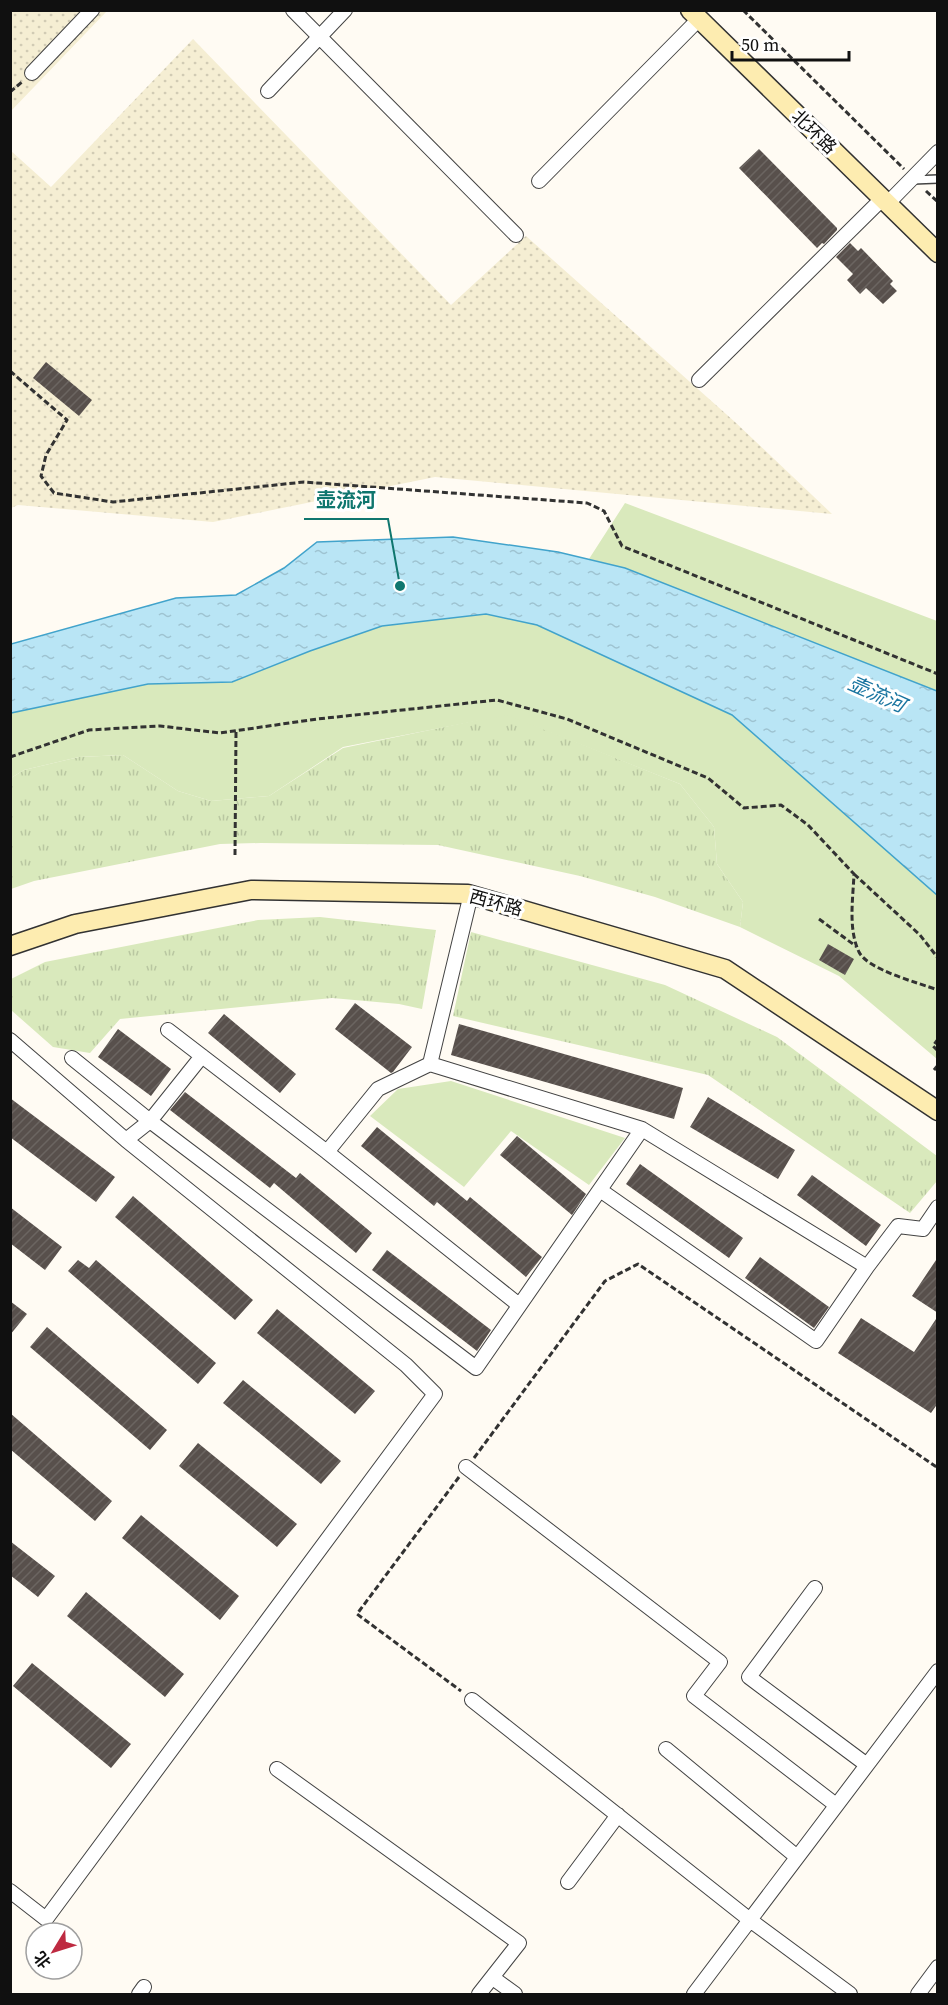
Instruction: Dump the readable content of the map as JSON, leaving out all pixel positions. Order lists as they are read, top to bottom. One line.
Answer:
{"streets":{"main road":["北环路","西环路"]},"water":["壶流河"],"places":["壶流河"],"scale_bar":"50 m","north":"bottom left"}
